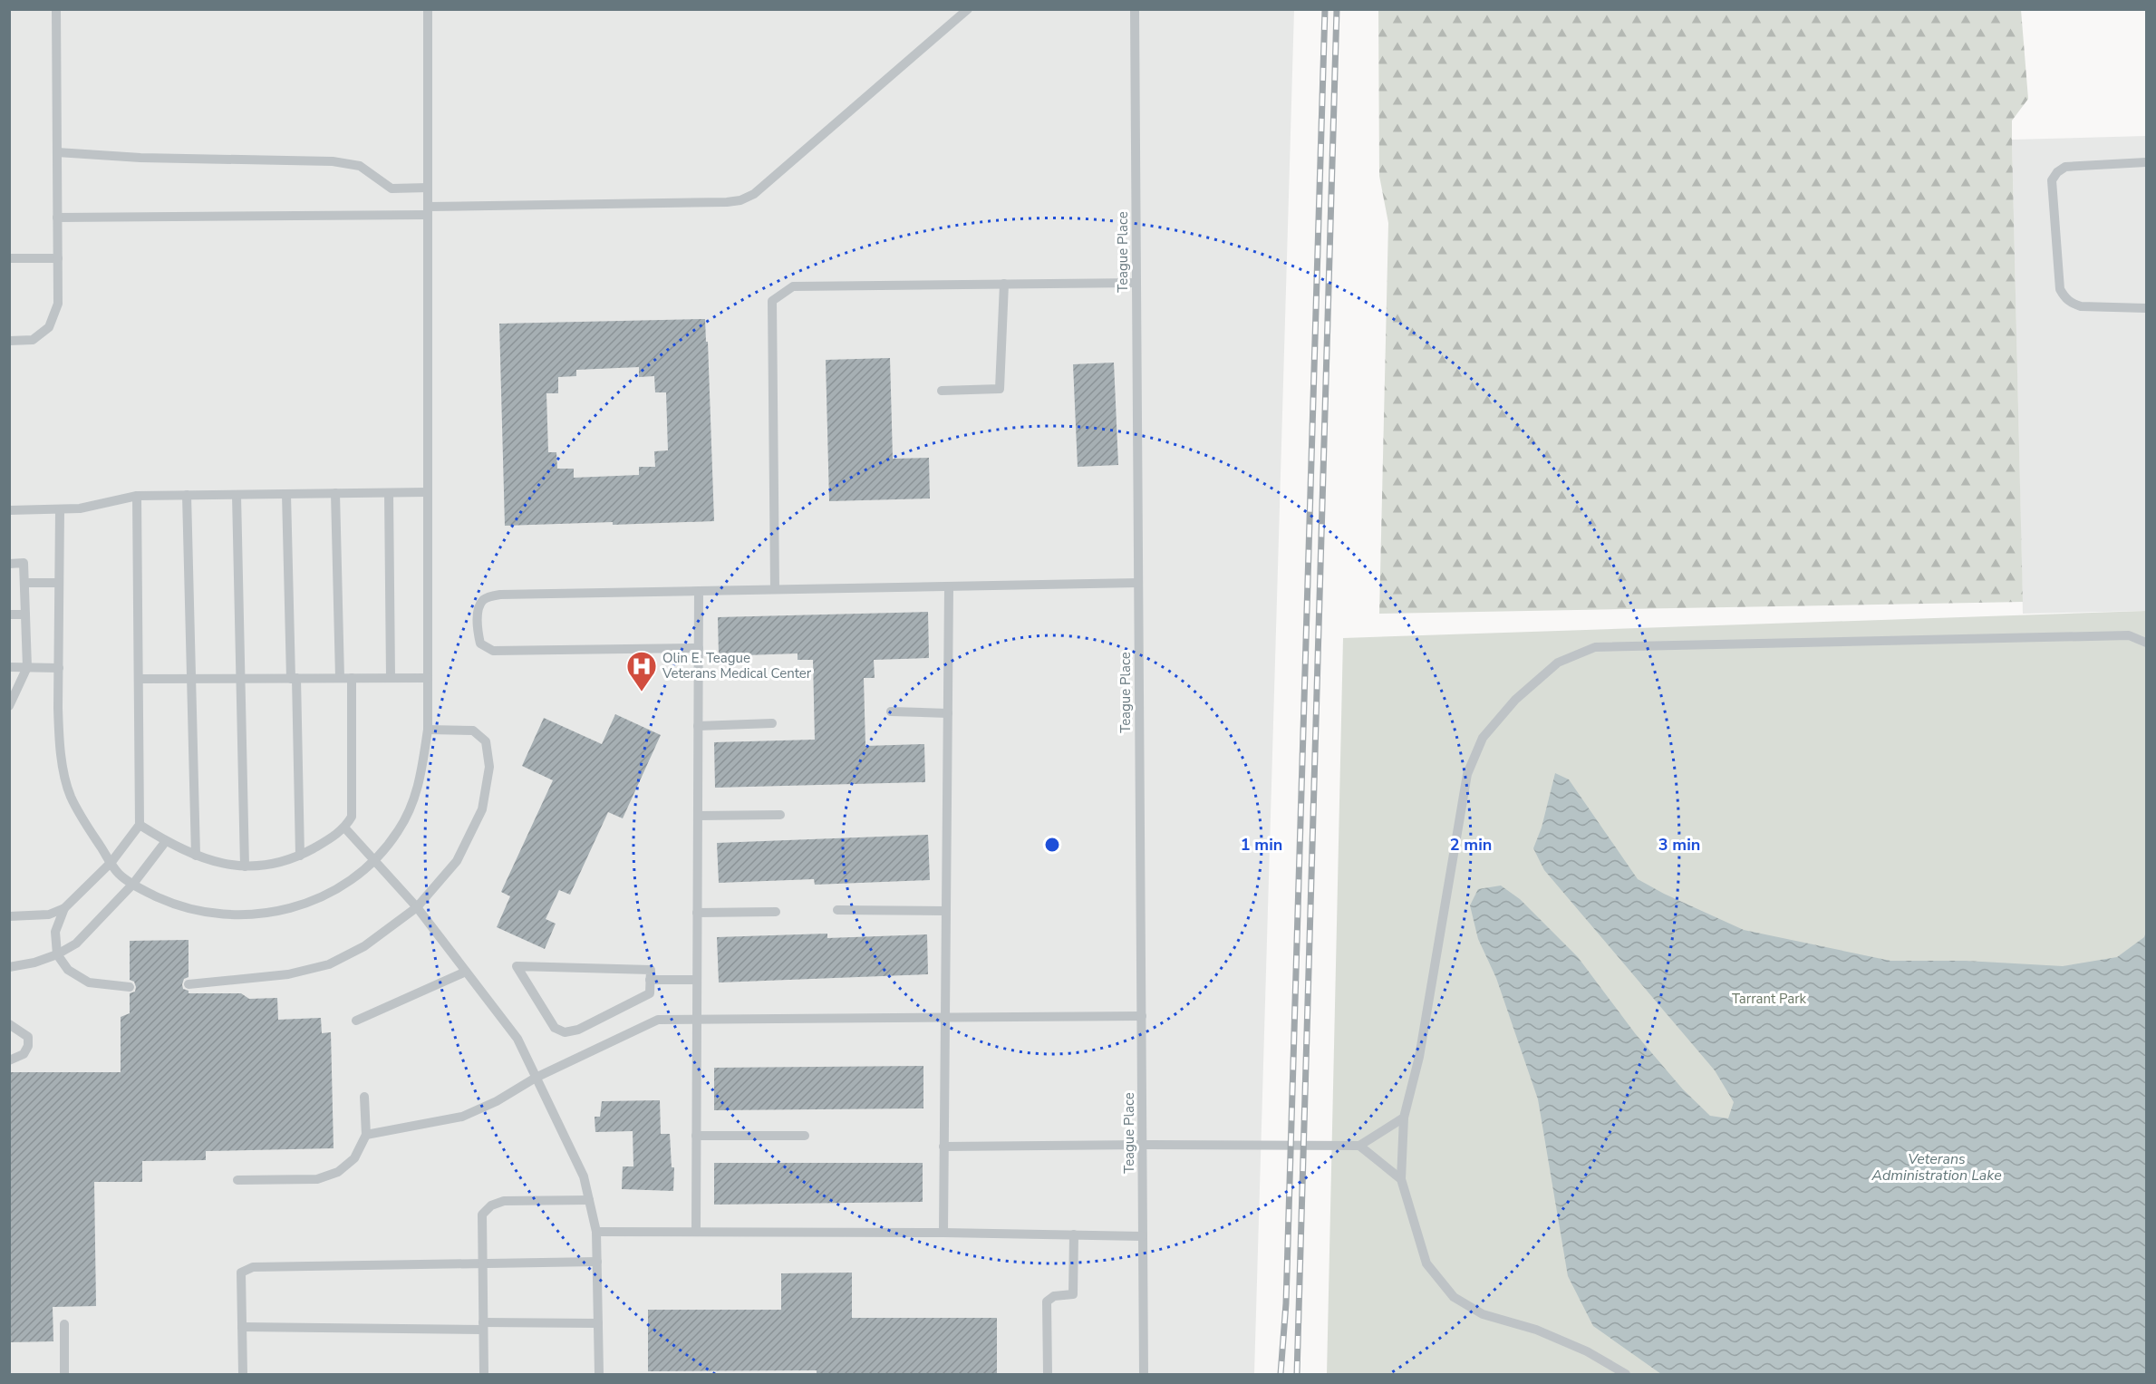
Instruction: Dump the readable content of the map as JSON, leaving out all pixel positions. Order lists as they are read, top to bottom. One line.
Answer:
{"streets":{"lane":["Teague Place"]},"water":["Veterans Administration Lake"],"parks":["Tarrant Park"],"places":{"hospital":["Olin E. Teague Veterans Medical Center"]},"rings":["1 min","2 min","3 min"]}
